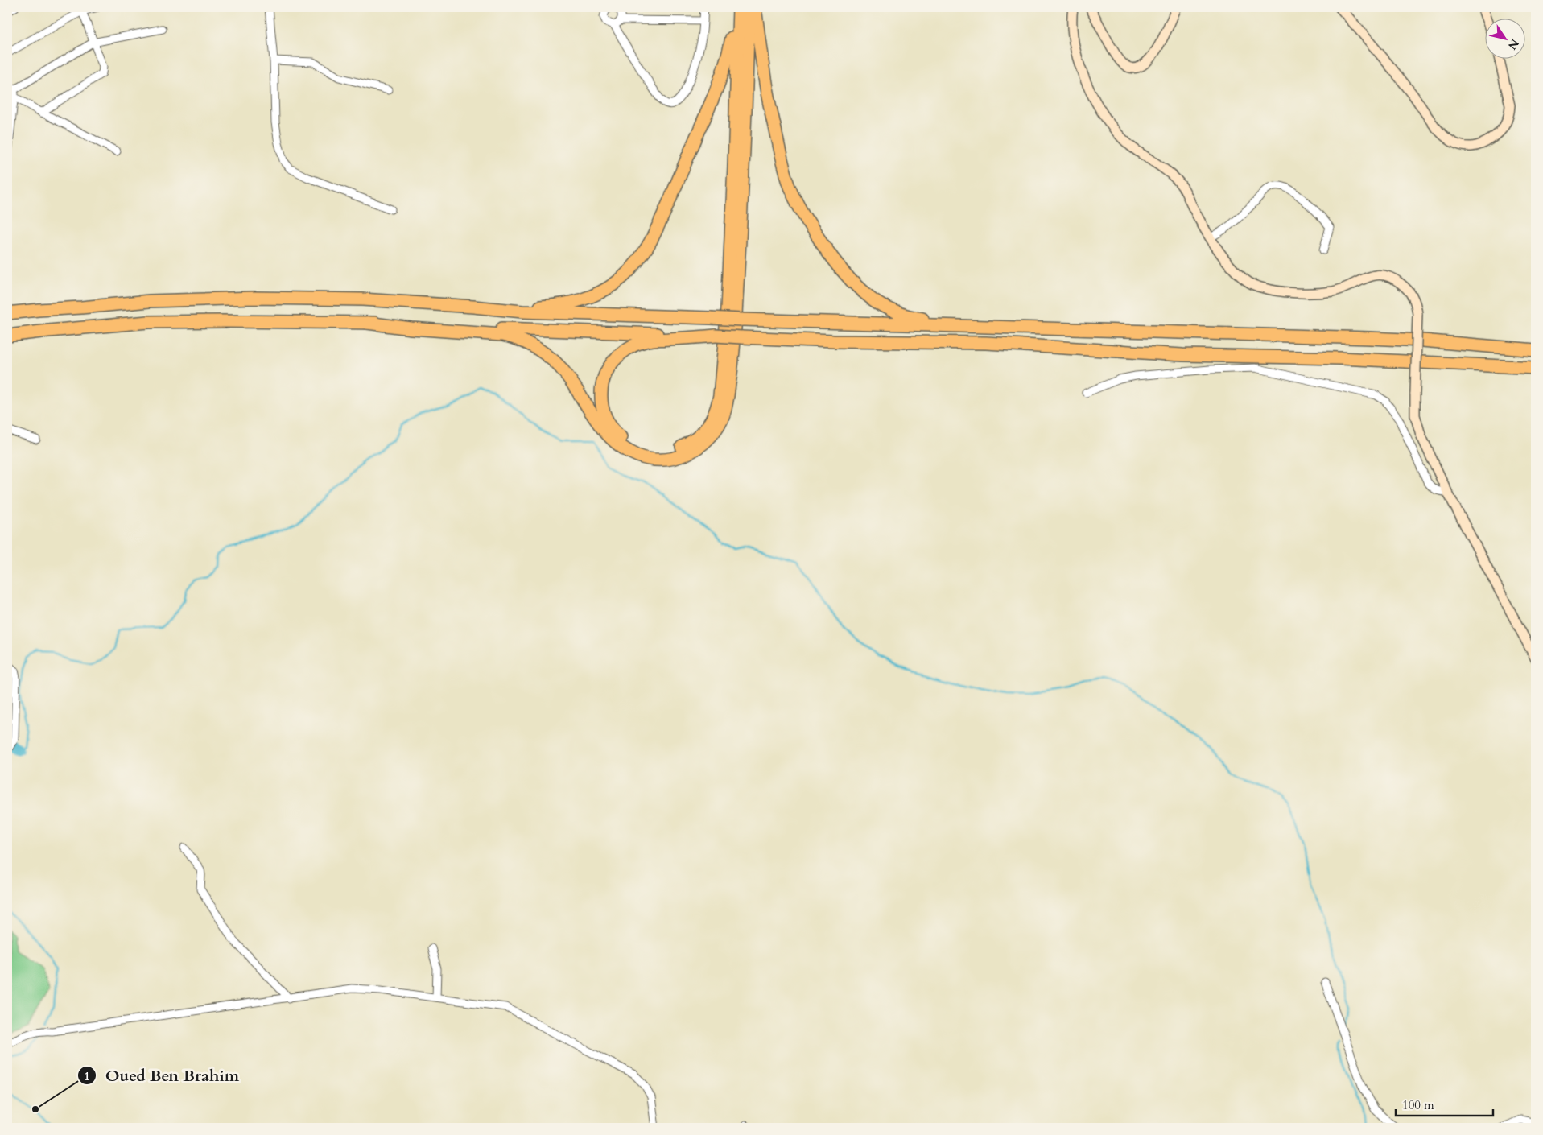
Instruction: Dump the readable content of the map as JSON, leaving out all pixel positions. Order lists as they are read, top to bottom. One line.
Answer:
{"places":["Oued Ben Brahim"],"scale_bar":"100 m","north":"bottom right"}
